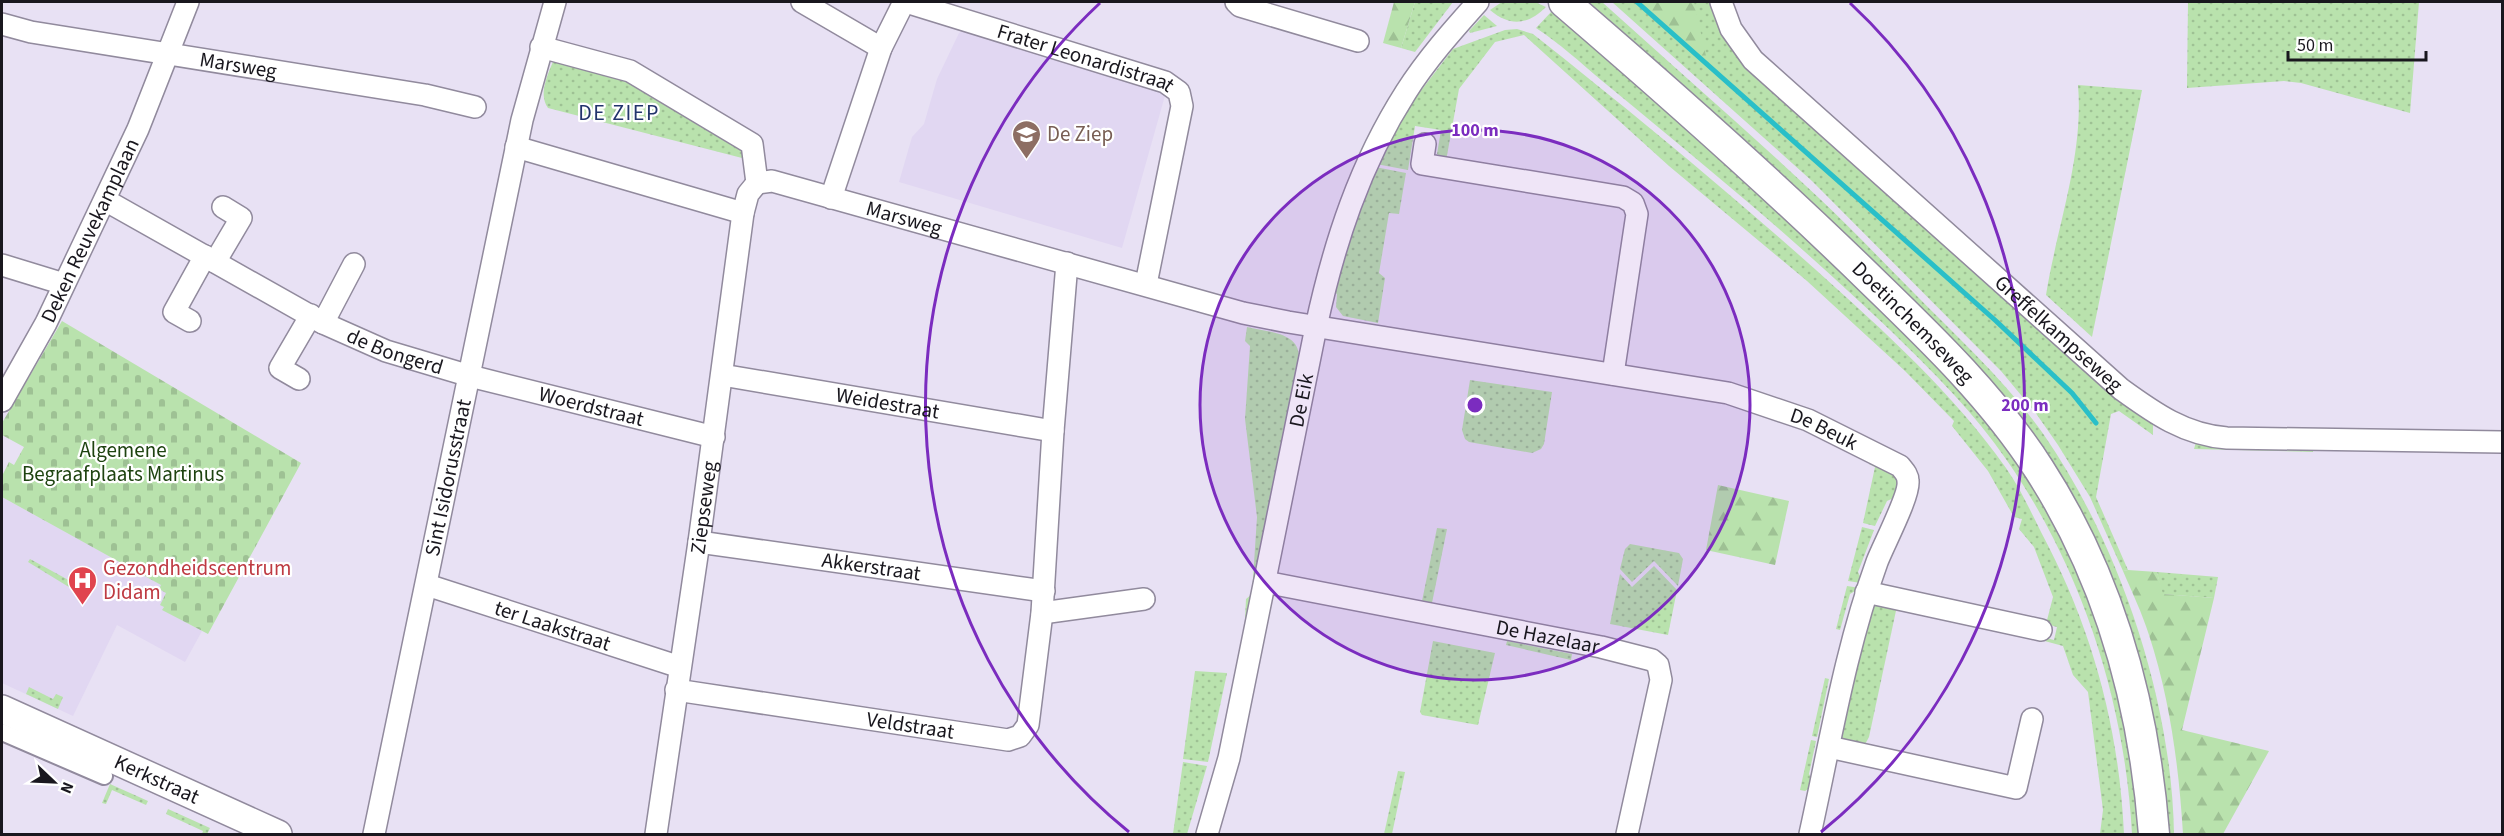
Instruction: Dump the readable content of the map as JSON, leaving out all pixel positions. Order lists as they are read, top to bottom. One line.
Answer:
{"streets":{"main road":["Doetinchemseweg"],"street":["Frater Leonardistraat","Marsweg","Deken Reuvekamplaan","Greffelkampseweg","de Bongerd","De Eik","Weidestraat","Woerdstraat","De Beuk","Sint Isidorusstraat","Ziepseweg","Akkerstraat","ter Laakstraat","De Hazelaar","Veldstraat","Kerkstraat"]},"crossings":[["Frater Leonardistraat","Marsweg"],["Marsweg","Deken Reuvekamplaan"],["Marsweg","De Eik"],["Marsweg","De Beuk"],["Marsweg","Ziepseweg"],["Marsweg","Veldstraat"],["Deken Reuvekamplaan","de Bongerd"],["de Bongerd","Woerdstraat"],["de Bongerd","Sint Isidorusstraat"],["De Eik","De Beuk"],["De Eik","De Hazelaar"],["Weidestraat","Ziepseweg"],["Weidestraat","Veldstraat"],["Woerdstraat","Sint Isidorusstraat"],["Woerdstraat","Ziepseweg"],["Sint Isidorusstraat","ter Laakstraat"],["Ziepseweg","Akkerstraat"],["Ziepseweg","ter Laakstraat"],["Ziepseweg","Veldstraat"],["Akkerstraat","Veldstraat"]],"districts":["DE ZIEP"],"parks":["Algemene Begraafplaats Martinus"],"places":{"school or university":["De Ziep"],"hospital":["Gezondheidscentrum Didam"]},"scale_bar":"50 m","north":"bottom right","rings":["100 m","200 m"]}
